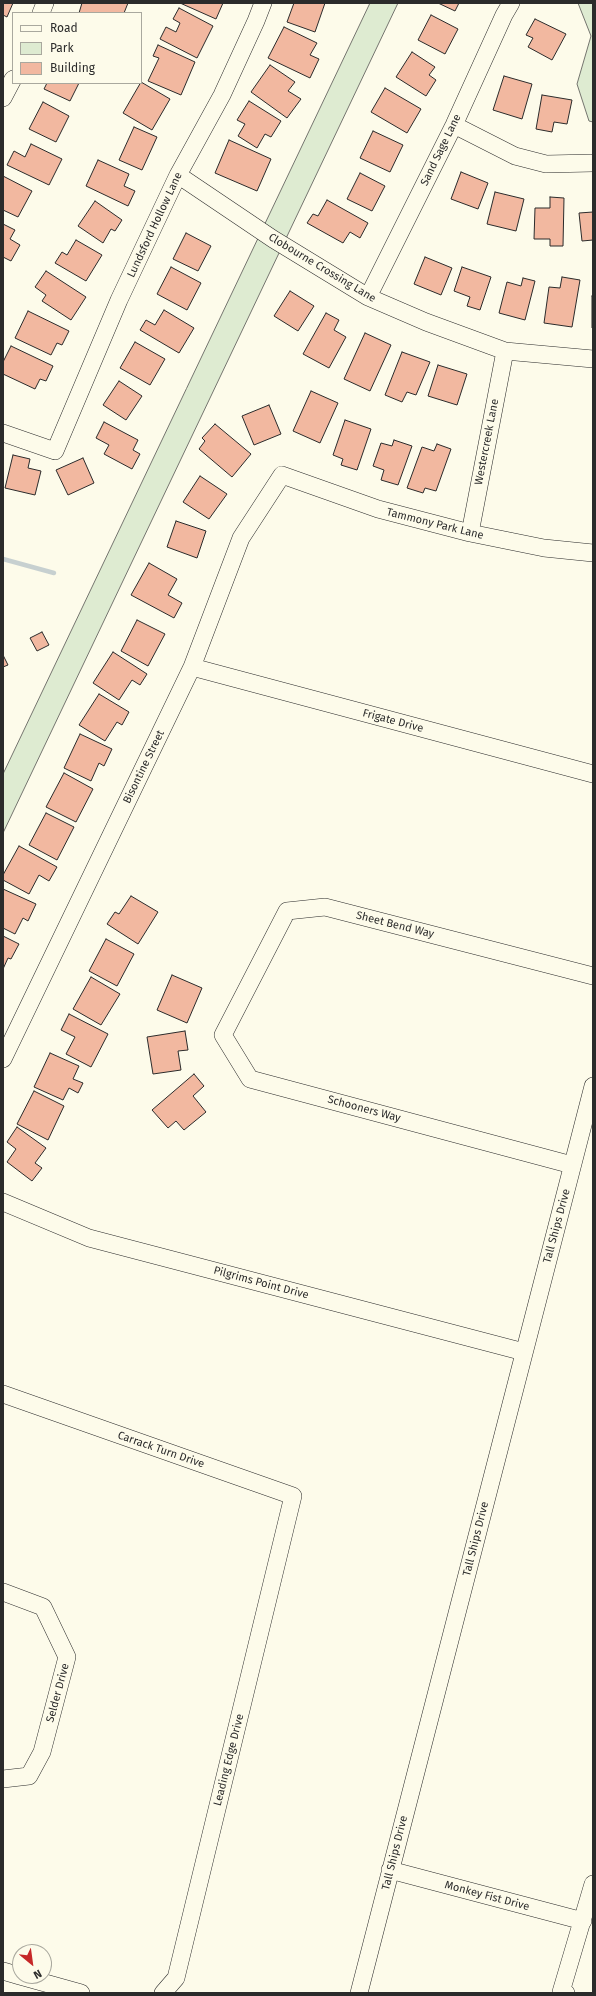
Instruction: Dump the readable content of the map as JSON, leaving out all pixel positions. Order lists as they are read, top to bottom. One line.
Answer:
{"streets":{"street":["Sand Sage Lane","Lundsford Hollow Lane","Clobourne Crossing Lane","Westercreek Lane","Tammony Park Lane","Frigate Drive","Bisontine Street","Sheet Bend Way","Schooners Way","Tall Ships Drive","Pilgrims Point Drive","Carrack Turn Drive","Selder Drive","Leading Edge Drive","Monkey Fist Drive"]},"crossings":[["Sand Sage Lane","Clobourne Crossing Lane"],["Lundsford Hollow Lane","Clobourne Crossing Lane"],["Clobourne Crossing Lane","Westercreek Lane"],["Westercreek Lane","Tammony Park Lane"],["Tammony Park Lane","Bisontine Street"],["Frigate Drive","Bisontine Street"],["Sheet Bend Way","Schooners Way"],["Schooners Way","Tall Ships Drive"],["Tall Ships Drive","Pilgrims Point Drive"],["Tall Ships Drive","Monkey Fist Drive"],["Carrack Turn Drive","Leading Edge Drive"]],"legend":["Road","Park","Building"],"north":"bottom right"}
